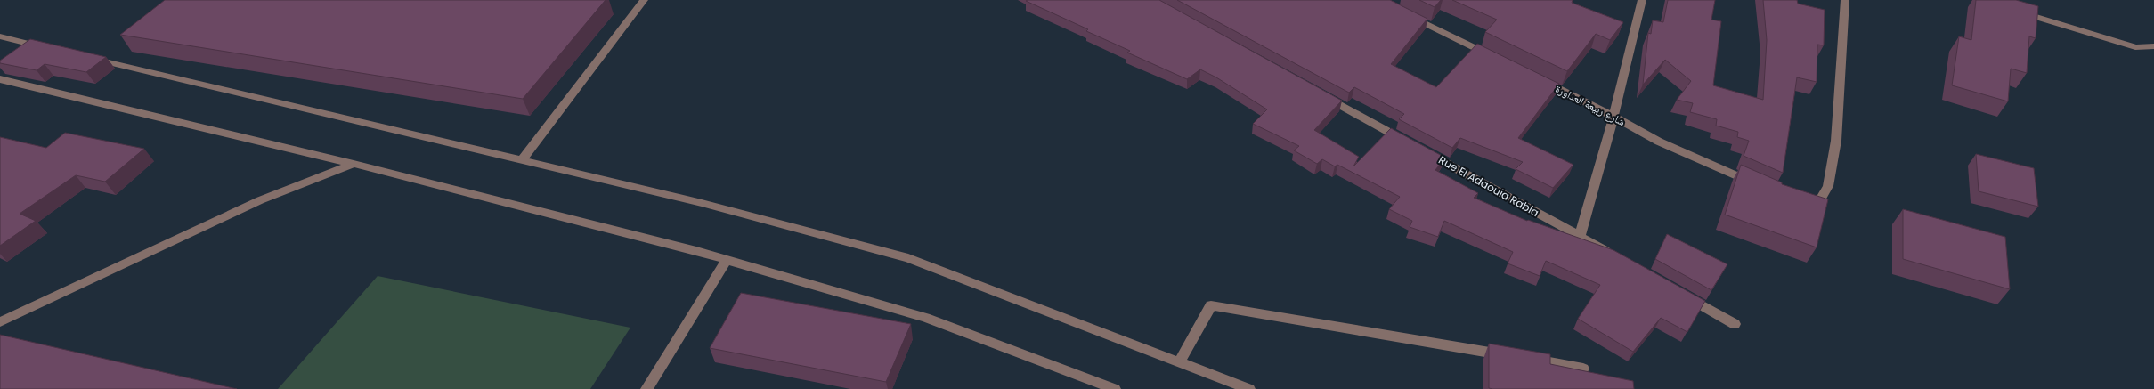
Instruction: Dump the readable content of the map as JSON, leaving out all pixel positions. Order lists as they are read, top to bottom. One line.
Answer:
{"streets":{"street":["شارع ربيعة العداورة","Rue El Adaouia Rabia"]}}
